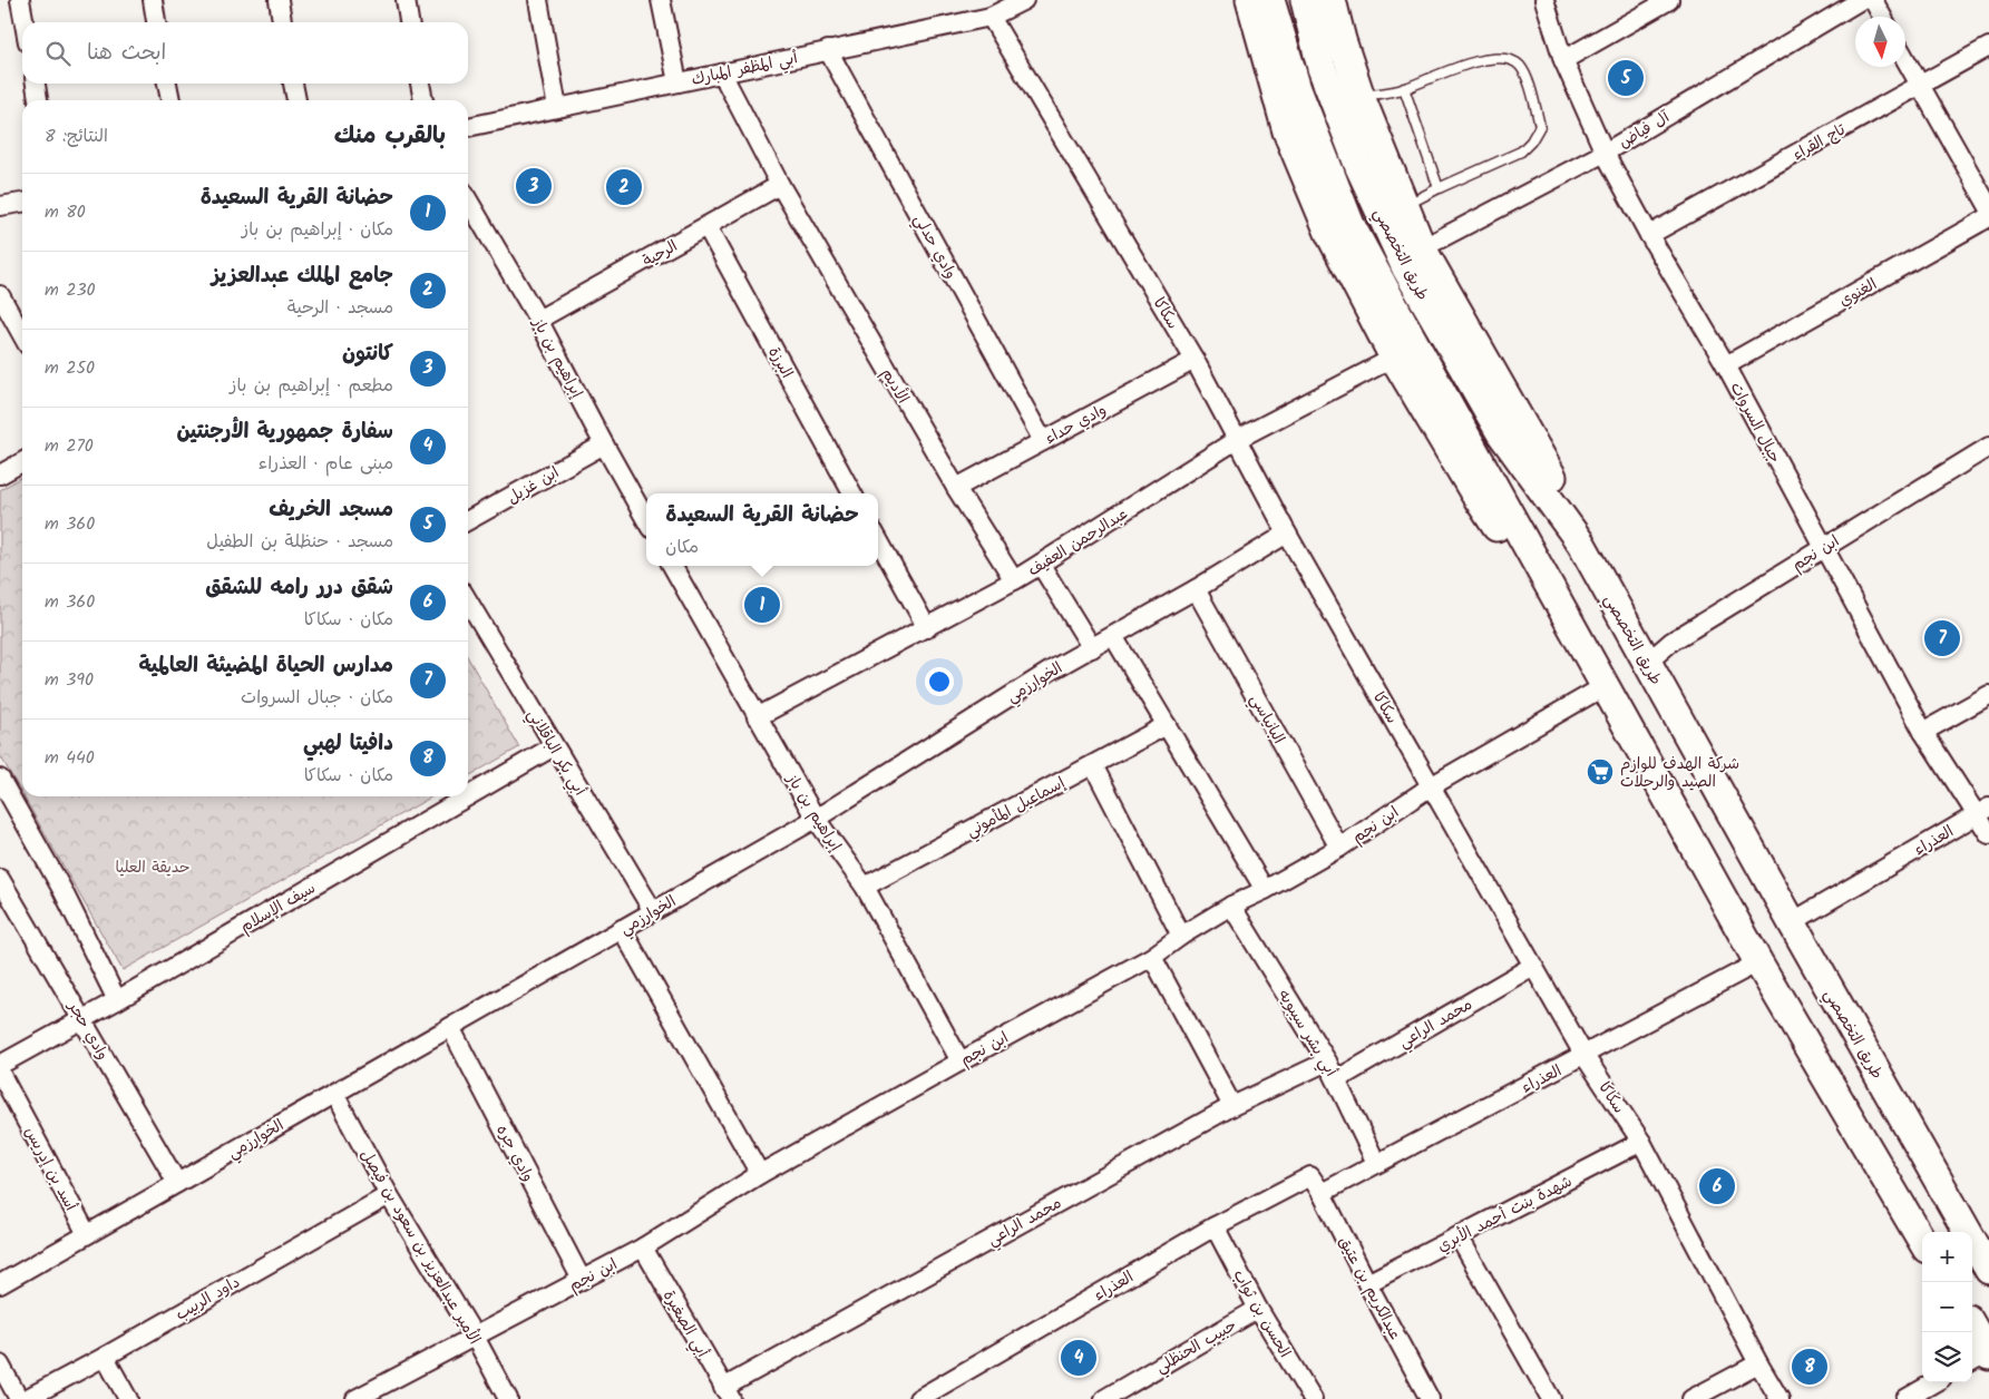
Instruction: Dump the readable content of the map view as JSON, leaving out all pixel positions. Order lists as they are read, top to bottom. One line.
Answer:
{"streets":{"main road":["طريق التخصصي"],"street":["أبي المظفر المبارك","آل فياض","تاج القراء","وادي حدلي","الرحية","الغنوي","سكاكا","إبراهيم بن باز","البرزة","الأديم","جبال السروات","وادي حداء","ابن غزيل","عبدالرحمن العفيف","ابن نجم","الخوارزمي","البانياسي","أبي بكر الباقلاني","إسماعيل المأموني","العذراء","سيف الإسلام","محمد الراعي","وادي حجر","أبي بشر سيبويه","وادي جره","أسد بن إدريس","شهدة بنت أحمد الأبري","الأمير عبدالعزيز بن سعود بن فيصل","عبدالكريم بن عتيق","داود الربيب","الحسن بن ثواب","أبي الصغيرة","حبيب الحنظلي"]},"crossings":[["أبي المظفر المبارك","وادي حدلي"],["أبي المظفر المبارك","سكاكا"],["أبي المظفر المبارك","الأديم"],["آل فياض","جبال السروات"],["تاج القراء","جبال السروات"],["وادي حدلي","وادي حداء"],["الرحية","إبراهيم بن باز"],["الرحية","البرزة"],["الرحية","الأديم"],["طريق التخصصي","ابن نجم"],["طريق التخصصي","العذراء"],["الغنوي","جبال السروات"],["سكاكا","وادي حداء"],["سكاكا","عبدالرحمن العفيف"],["سكاكا","ابن نجم"],["سكاكا","الخوارزمي"],["سكاكا","العذراء"],["سكاكا","محمد الراعي"],["سكاكا","شهدة بنت أحمد الأبري"],["إبراهيم بن باز","ابن غزيل"],["إبراهيم بن باز","عبدالرحمن العفيف"],["إبراهيم بن باز","ابن نجم"],["إبراهيم بن باز","الخوارزمي"],["إبراهيم بن باز","إسماعيل المأموني"],["الأديم","وادي حداء"],["الأديم","عبدالرحمن العفيف"],["جبال السروات","ابن نجم"],["جبال السروات","العذراء"],["ابن نجم","البانياسي"],["ابن نجم","أبي بشر سيبويه"],["ابن نجم","وادي جره"],["ابن نجم","الأمير عبدالعزيز بن سعود بن فيصل"],["ابن نجم","أبي الصغيرة"],["الخوارزمي","البانياسي"],["الخوارزمي","أبي بكر الباقلاني"],["الخوارزمي","وادي حجر"],["الخوارزمي","وادي جره"],["الخوارزمي","أسد بن إدريس"],["الخوارزمي","الأمير عبدالعزيز بن سعود بن فيصل"],["أبي بكر الباقلاني","سيف الإسلام"],["العذراء","أبي بشر سيبويه"],["العذراء","عبدالكريم بن عتيق"],["العذراء","الحسن بن ثواب"],["سيف الإسلام","وادي حجر"],["محمد الراعي","أبي بشر سيبويه"],["محمد الراعي","أبي الصغيرة"],["شهدة بنت أحمد الأبري","عبدالكريم بن عتيق"],["الأمير عبدالعزيز بن سعود بن فيصل","داود الربيب"],["الحسن بن ثواب","حبيب الحنظلي"]],"parks":["حديقة العليا"],"places":{"supermarket":["شركة الهدف للوازم الصيد والرحلات"]},"north":"bottom","page":{"search":"ابحث هنا","pins":["5","3","2","1","7","6","4","8"],"heading":["بالقرب منك","النتائج: 8"],"list":[{"mark":"1","name":"حضانة القرية السعيدة","note":"مكان · إبراهيم بن باز","value":"80 m"},{"mark":"2","name":"جامع الملك عبدالعزيز","note":"مسجد · الرحية","value":"230 m"},{"mark":"3","name":"كانتون","note":"مطعم · إبراهيم بن باز","value":"250 m"},{"mark":"4","name":"سفارة جمهورية الأرجنتين","note":"مبنى عام · العذراء","value":"270 m"},{"mark":"5","name":"مسجد الخريف","note":"مسجد · حنظلة بن الطفيل","value":"360 m"},{"mark":"6","name":"شقق درر رامه للشقق","note":"مكان · سكاكا","value":"360 m"},{"mark":"7","name":"مدارس الحياة المضيئة العالمية","note":"مكان · جبال السروات","value":"390 m"},{"mark":"8","name":"دافيتا لهبي","note":"مكان · سكاكا","value":"440 m"}],"popup":["حضانة القرية السعيدة","مكان"],"map_buttons":["+","−"]}}
